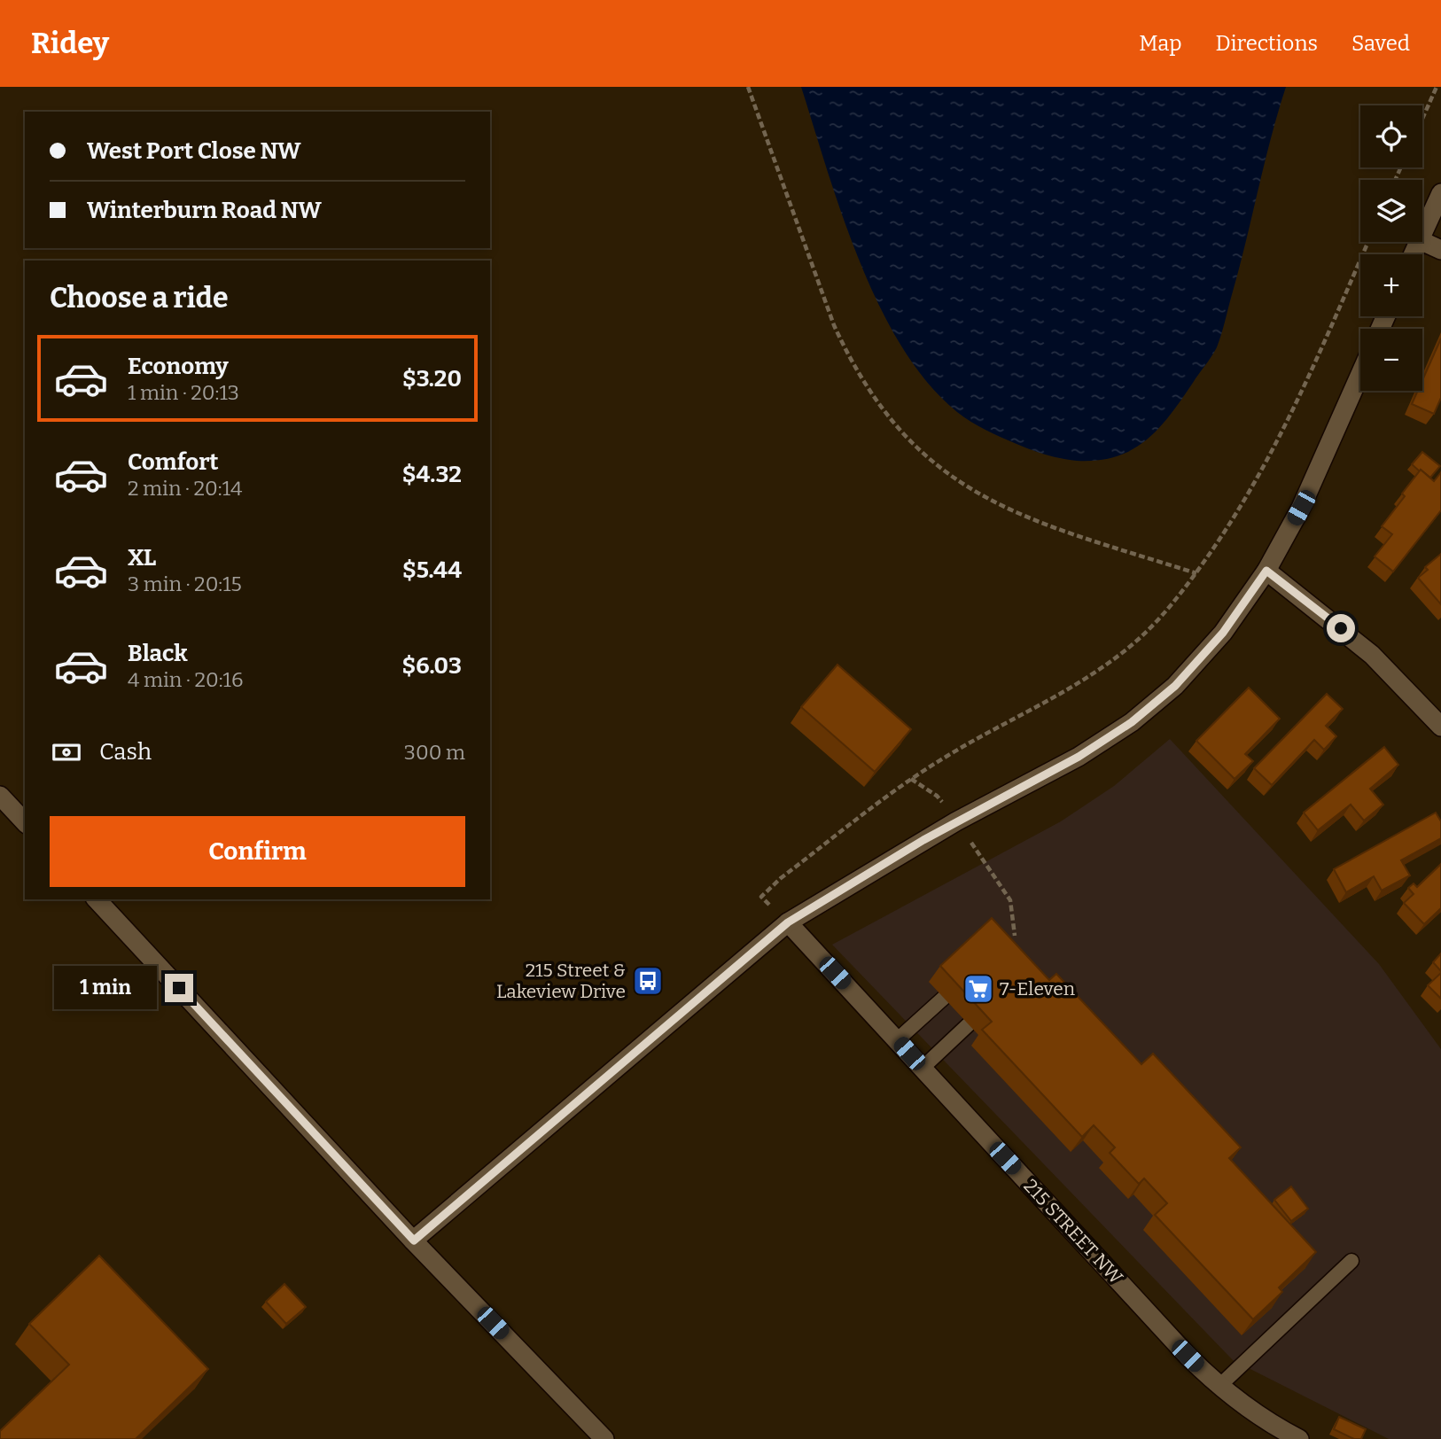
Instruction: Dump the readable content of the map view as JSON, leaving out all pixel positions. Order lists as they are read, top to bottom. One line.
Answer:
{"streets":{"street":["215 STREET NW"]},"places":{"bus stop":["215 Street & Lakeview Drive"],"supermarket":["7-Eleven"]},"page":{"header":"Ridey","nav":["Map","Directions","Saved"],"map_buttons":["+","−"],"banner":["West Port Close NW","Winterburn Road NW"],"heading":"Choose a ride","list":[{"name":"Economy","note":"1 min · 20:13","value":"$3.20"},{"name":"Comfort","note":"2 min · 20:14","value":"$4.32"},{"name":"XL","note":"3 min · 20:15","value":"$5.44"},{"name":"Black","note":"4 min · 20:16","value":"$6.03"}],"pay":["Cash","300 m"],"buttons":"Confirm","bubble":"1 min"}}
